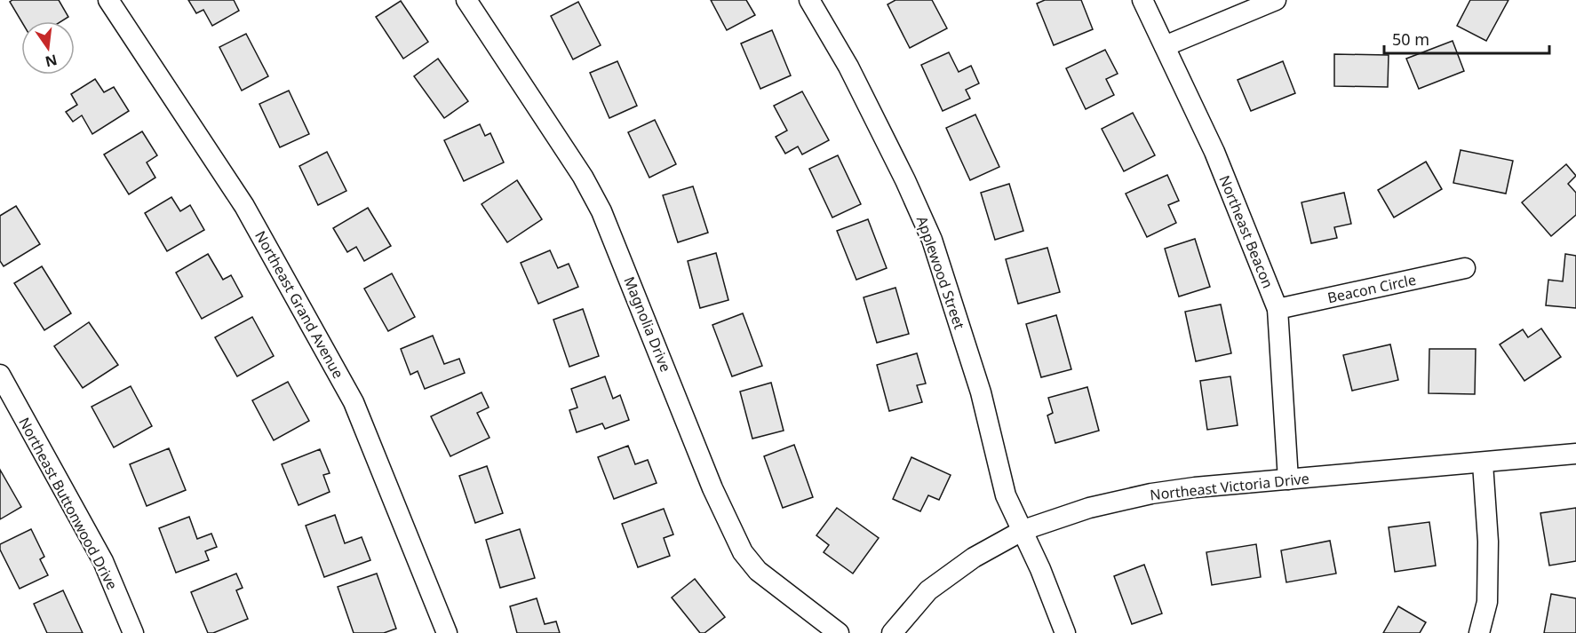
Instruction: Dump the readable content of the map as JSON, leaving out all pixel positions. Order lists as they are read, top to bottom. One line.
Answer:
{"streets":{"street":["Northeast Beacon","Applewood Street","Beacon Circle","Northeast Grand Avenue","Magnolia Drive","Northeast Victoria Drive","Northeast Buttonwood Drive"]},"crossings":[["Northeast Beacon","Beacon Circle"],["Northeast Beacon","Northeast Victoria Drive"],["Applewood Street","Northeast Victoria Drive"]],"scale_bar":"50 m","north":"bottom"}
